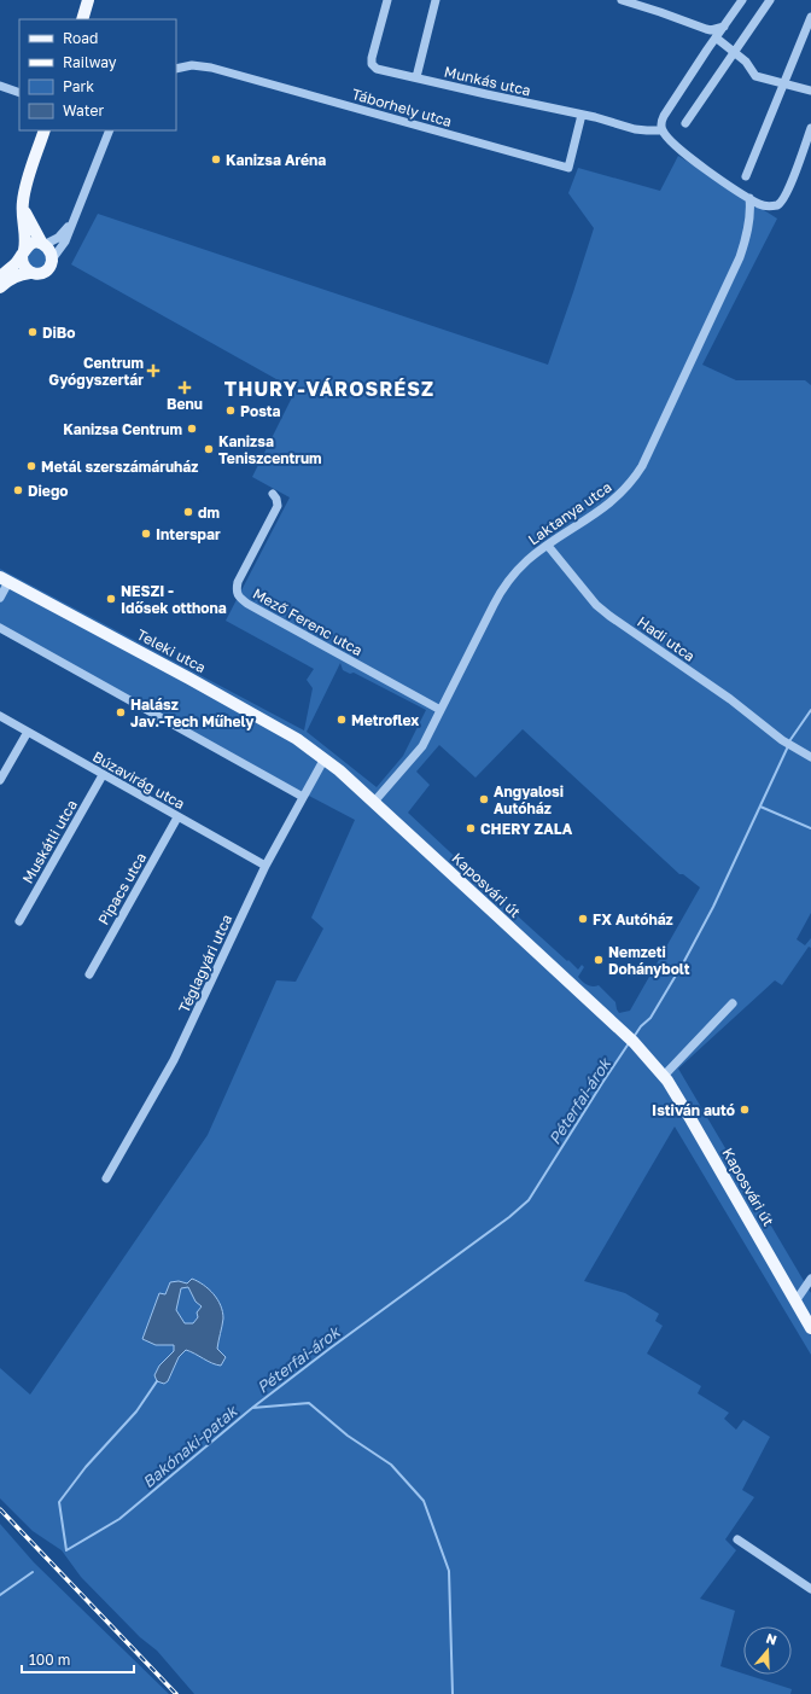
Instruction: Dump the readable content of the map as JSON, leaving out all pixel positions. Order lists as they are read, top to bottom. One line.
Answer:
{"streets":{"main road":["Teleki utca","Kaposvári út"],"street":["Munkás utca","Táborhely utca","Laktanya utca","Mező Ferenc utca","Hadi utca","Búzavirág utca","Muskátli utca","Pipacs utca","Téglagyári utca"]},"crossings":[["Munkás utca","Táborhely utca"],["Laktanya utca","Mező Ferenc utca"],["Laktanya utca","Hadi utca"],["Laktanya utca","Kaposvári út"],["Teleki utca","Kaposvári út"],["Teleki utca","Téglagyári utca"],["Búzavirág utca","Muskátli utca"],["Búzavirág utca","Pipacs utca"],["Búzavirág utca","Téglagyári utca"],["Kaposvári út","Téglagyári utca"]],"districts":["THURY-VÁROSRÉSZ"],"water":["Péterfai-árok","Bakónaki-patak"],"places":{"other":["Kanizsa Aréna","DiBo","Posta","Kanizsa Centrum","Kanizsa Teniszcentrum","Metál szerszámáruház","Diego","dm","Interspar","NESZI - Idősek otthona","Halász Jav.-Tech Műhely","Metroflex","Angyalosi Autóház","CHERY ZALA","FX Autóház","Nemzeti Dohánybolt","Istiván autó"],"health":["Centrum Gyógyszertár","Benu"]},"legend":["Road","Railway","Park","Water"],"scale_bar":"100 m","north":"top"}
